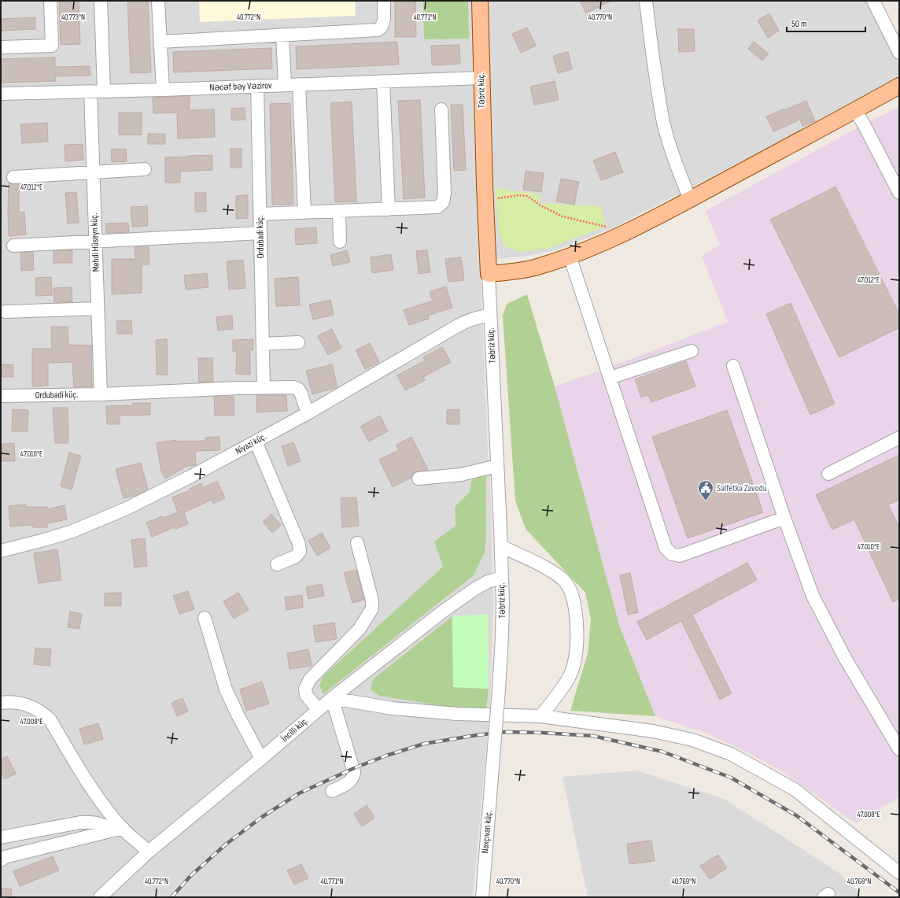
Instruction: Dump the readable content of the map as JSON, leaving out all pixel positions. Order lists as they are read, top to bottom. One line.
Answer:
{"streets":{"main road":["Təbriz küç."],"street":["Nəcəf bəy Vəzirov","Ordubadi küç.","Mehdi Hüseyn küç.","Niyazi küç.","İncilli küç.","Naxçıvan küç."]},"crossings":[["Nəcəf bəy Vəzirov","Təbriz küç."],["Nəcəf bəy Vəzirov","Ordubadi küç."],["Nəcəf bəy Vəzirov","Mehdi Hüseyn küç."],["Təbriz küç.","Niyazi küç."],["Təbriz küç.","İncilli küç."],["Təbriz küç.","Naxçıvan küç."],["Ordubadi küç.","Mehdi Hüseyn küç."],["Ordubadi küç.","Niyazi küç."]],"places":{"public building":["Salfetka Zavodu"]},"scale_bar":"50 m","coordinates":["40.773°N","40.772°N","40.771°N","40.770°N","47.012°E","47.010°E","47.008°E","40.769°N","40.768°N"]}
